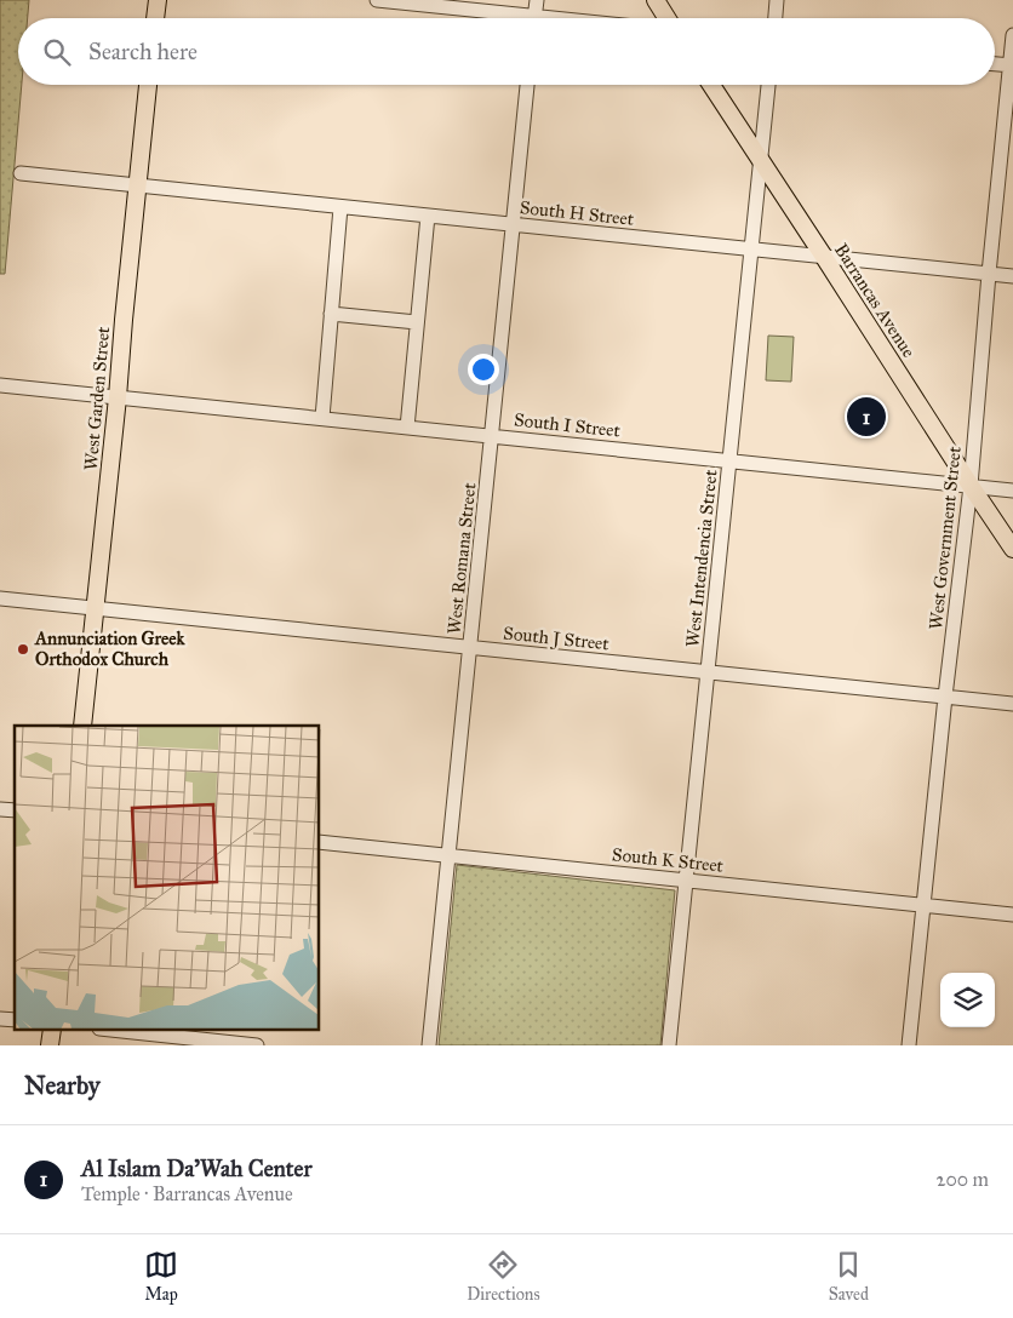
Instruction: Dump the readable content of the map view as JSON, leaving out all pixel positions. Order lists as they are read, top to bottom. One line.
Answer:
{"streets":{"main road":["Barrancas Avenue","West Garden Street"],"street":["South H Street","South I Street","West Government Street","West Romana Street","West Intendencia Street","South J Street","South K Street"]},"crossings":[["South H Street","Barrancas Avenue"],["South H Street","West Garden Street"],["South H Street","West Government Street"],["South H Street","West Romana Street"],["South H Street","West Intendencia Street"],["Barrancas Avenue","South I Street"],["Barrancas Avenue","West Government Street"],["Barrancas Avenue","West Intendencia Street"],["West Garden Street","South I Street"],["West Garden Street","South J Street"],["South I Street","West Government Street"],["South I Street","West Romana Street"],["South I Street","West Intendencia Street"],["West Government Street","South J Street"],["West Government Street","South K Street"],["West Romana Street","South J Street"],["West Romana Street","South K Street"],["West Intendencia Street","South J Street"],["West Intendencia Street","South K Street"]],"places":["Annunciation Greek Orthodox Church"],"page":{"search":"Search here","pins":"1","heading":"Nearby","list":[{"mark":"1","name":"Al Islam Da'Wah Center","note":"Temple · Barrancas Avenue","value":"200 m"}],"nav":["Map","Directions","Saved"]}}
